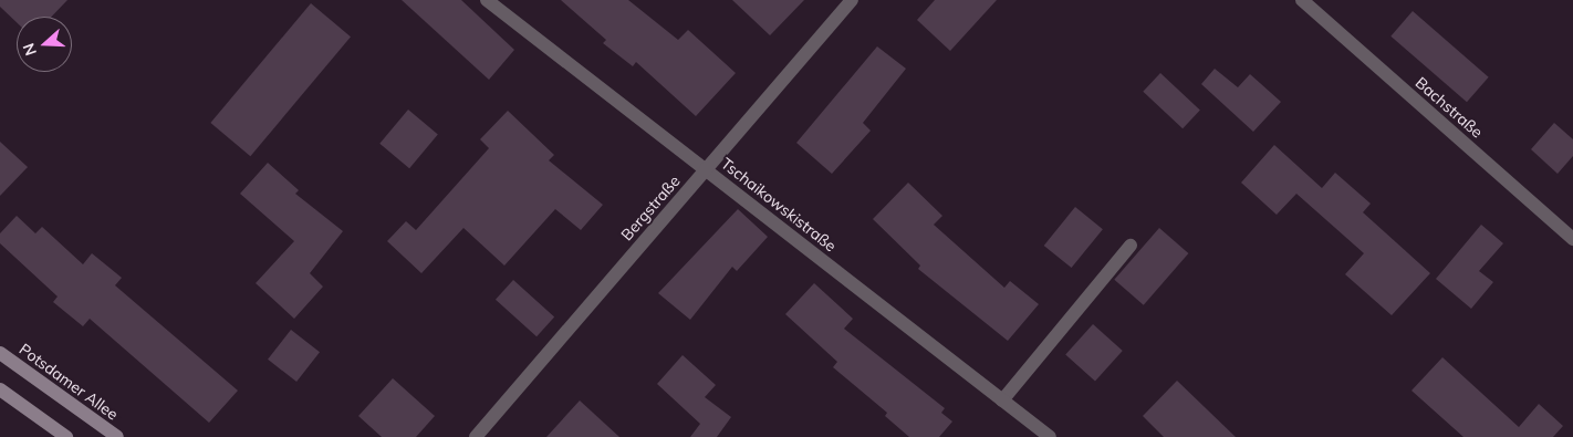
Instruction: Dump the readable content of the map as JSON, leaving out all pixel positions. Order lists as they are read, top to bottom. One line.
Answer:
{"streets":{"street":["Bachstraße","Tschaikowskistraße","Bergstraße","Potsdamer Allee"]},"crossings":[["Tschaikowskistraße","Bergstraße"]],"north":"left"}
